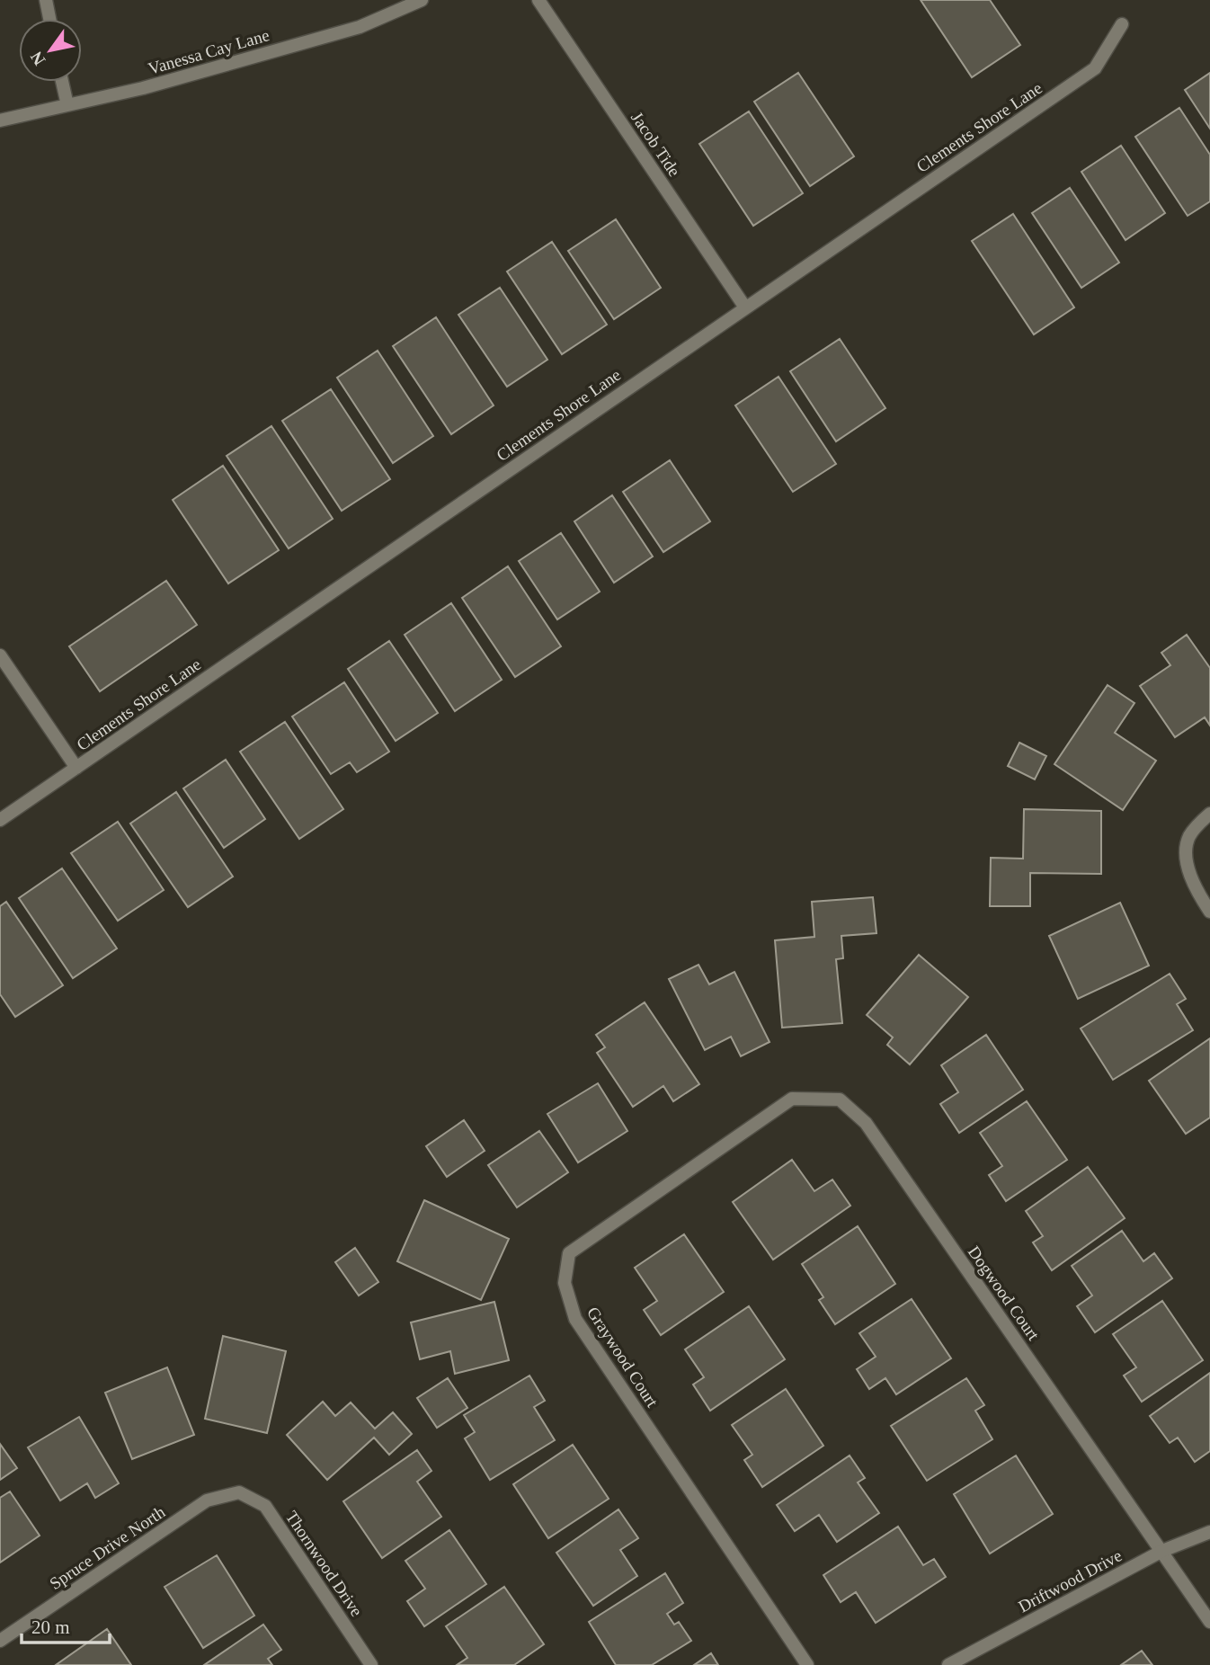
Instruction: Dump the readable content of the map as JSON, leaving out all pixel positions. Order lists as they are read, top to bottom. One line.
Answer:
{"streets":{"street":["Vanessa Cay Lane","Clements Shore Lane","Jacob Tide","Dogwood Court","Graywood Court","Spruce Drive North","Thornwood Drive","Driftwood Drive"]},"crossings":[["Clements Shore Lane","Jacob Tide"],["Dogwood Court","Graywood Court"],["Dogwood Court","Driftwood Drive"],["Spruce Drive North","Thornwood Drive"]],"scale_bar":"20 m","north":"bottom left"}
